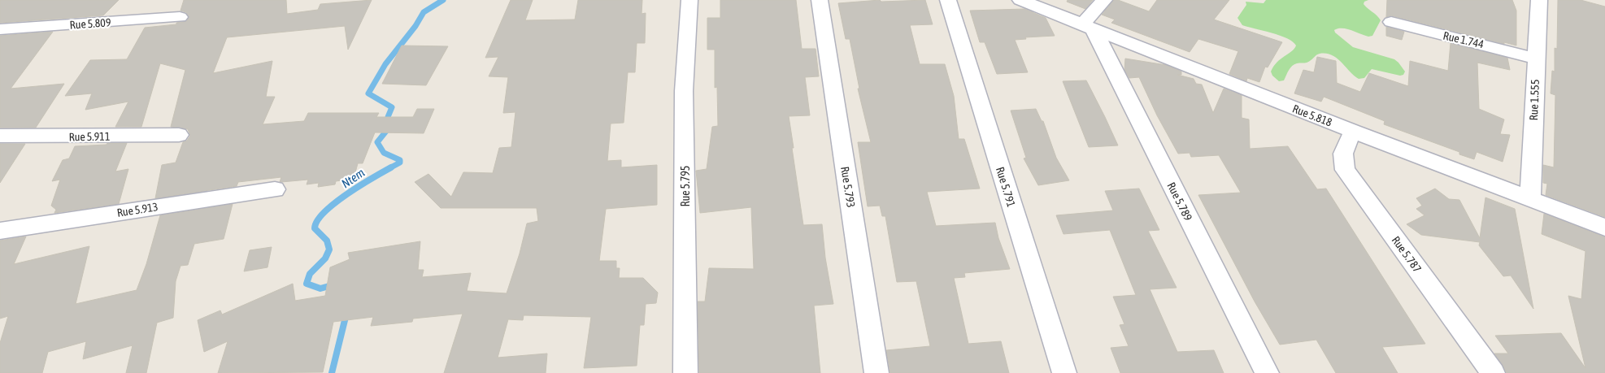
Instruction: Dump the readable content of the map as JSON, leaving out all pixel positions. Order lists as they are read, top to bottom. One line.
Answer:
{"streets":{"street":["Rue 5.809","Rue 1.744","Rue 1.555","Rue 5.818","Rue 5.911","Rue 5.795","Rue 5.793","Rue 5.791","Rue 5.789","Rue 5.913","Rue 5.787"]},"crossings":[["Rue 1.744","Rue 1.555"],["Rue 1.555","Rue 5.818"],["Rue 5.818","Rue 5.789"],["Rue 5.818","Rue 5.787"]],"water":["Ntem"]}
